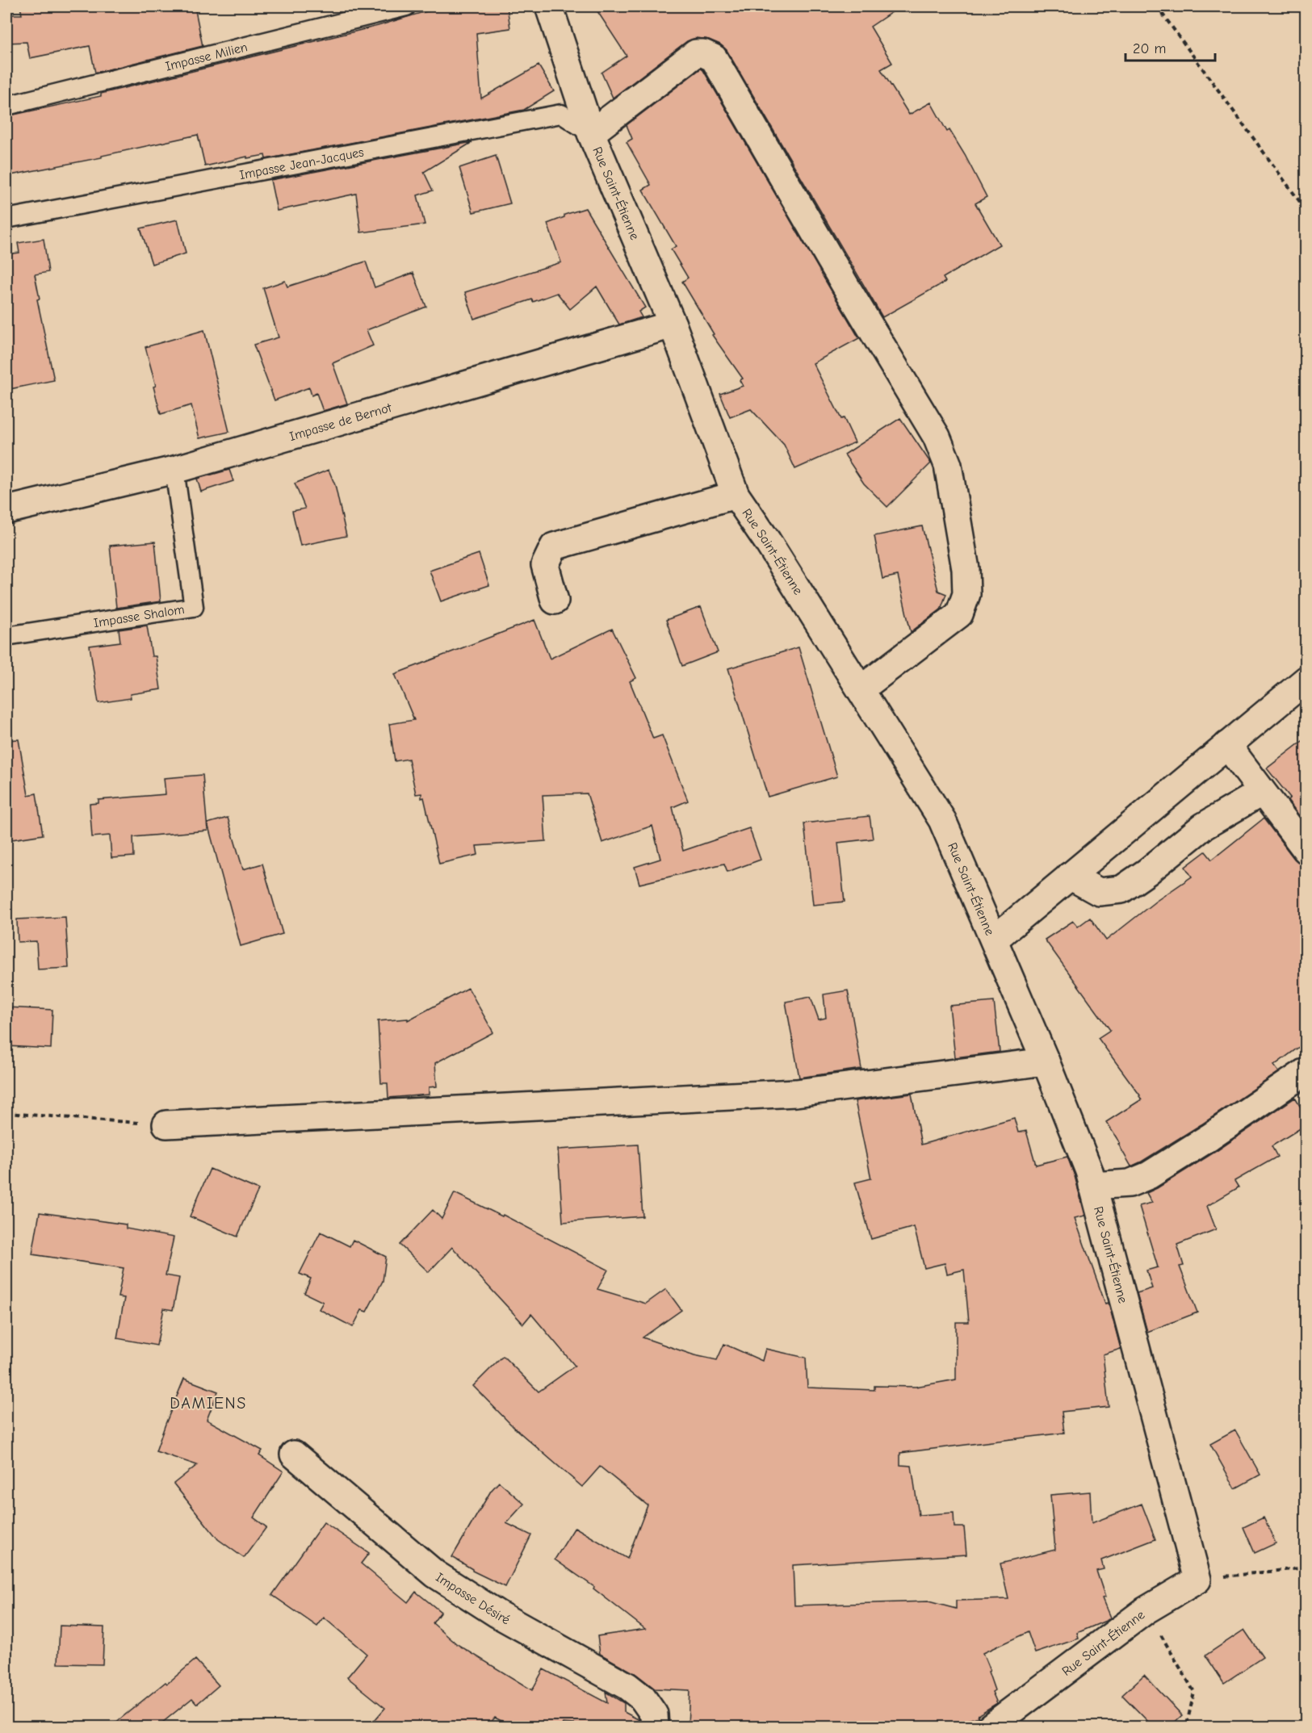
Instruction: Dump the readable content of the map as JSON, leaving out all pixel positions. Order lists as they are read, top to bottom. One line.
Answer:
{"streets":{"street":["Rue Saint-Étienne","Impasse de Bernot","Impasse Désiré"],"lane":["Impasse Milien","Impasse Jean-Jacques","Impasse Shalom"]},"crossings":[["Impasse Jean-Jacques","Rue Saint-Étienne"],["Rue Saint-Étienne","Impasse de Bernot"],["Impasse de Bernot","Impasse Shalom"]],"districts":["DAMIENS"],"scale_bar":"20 m"}
